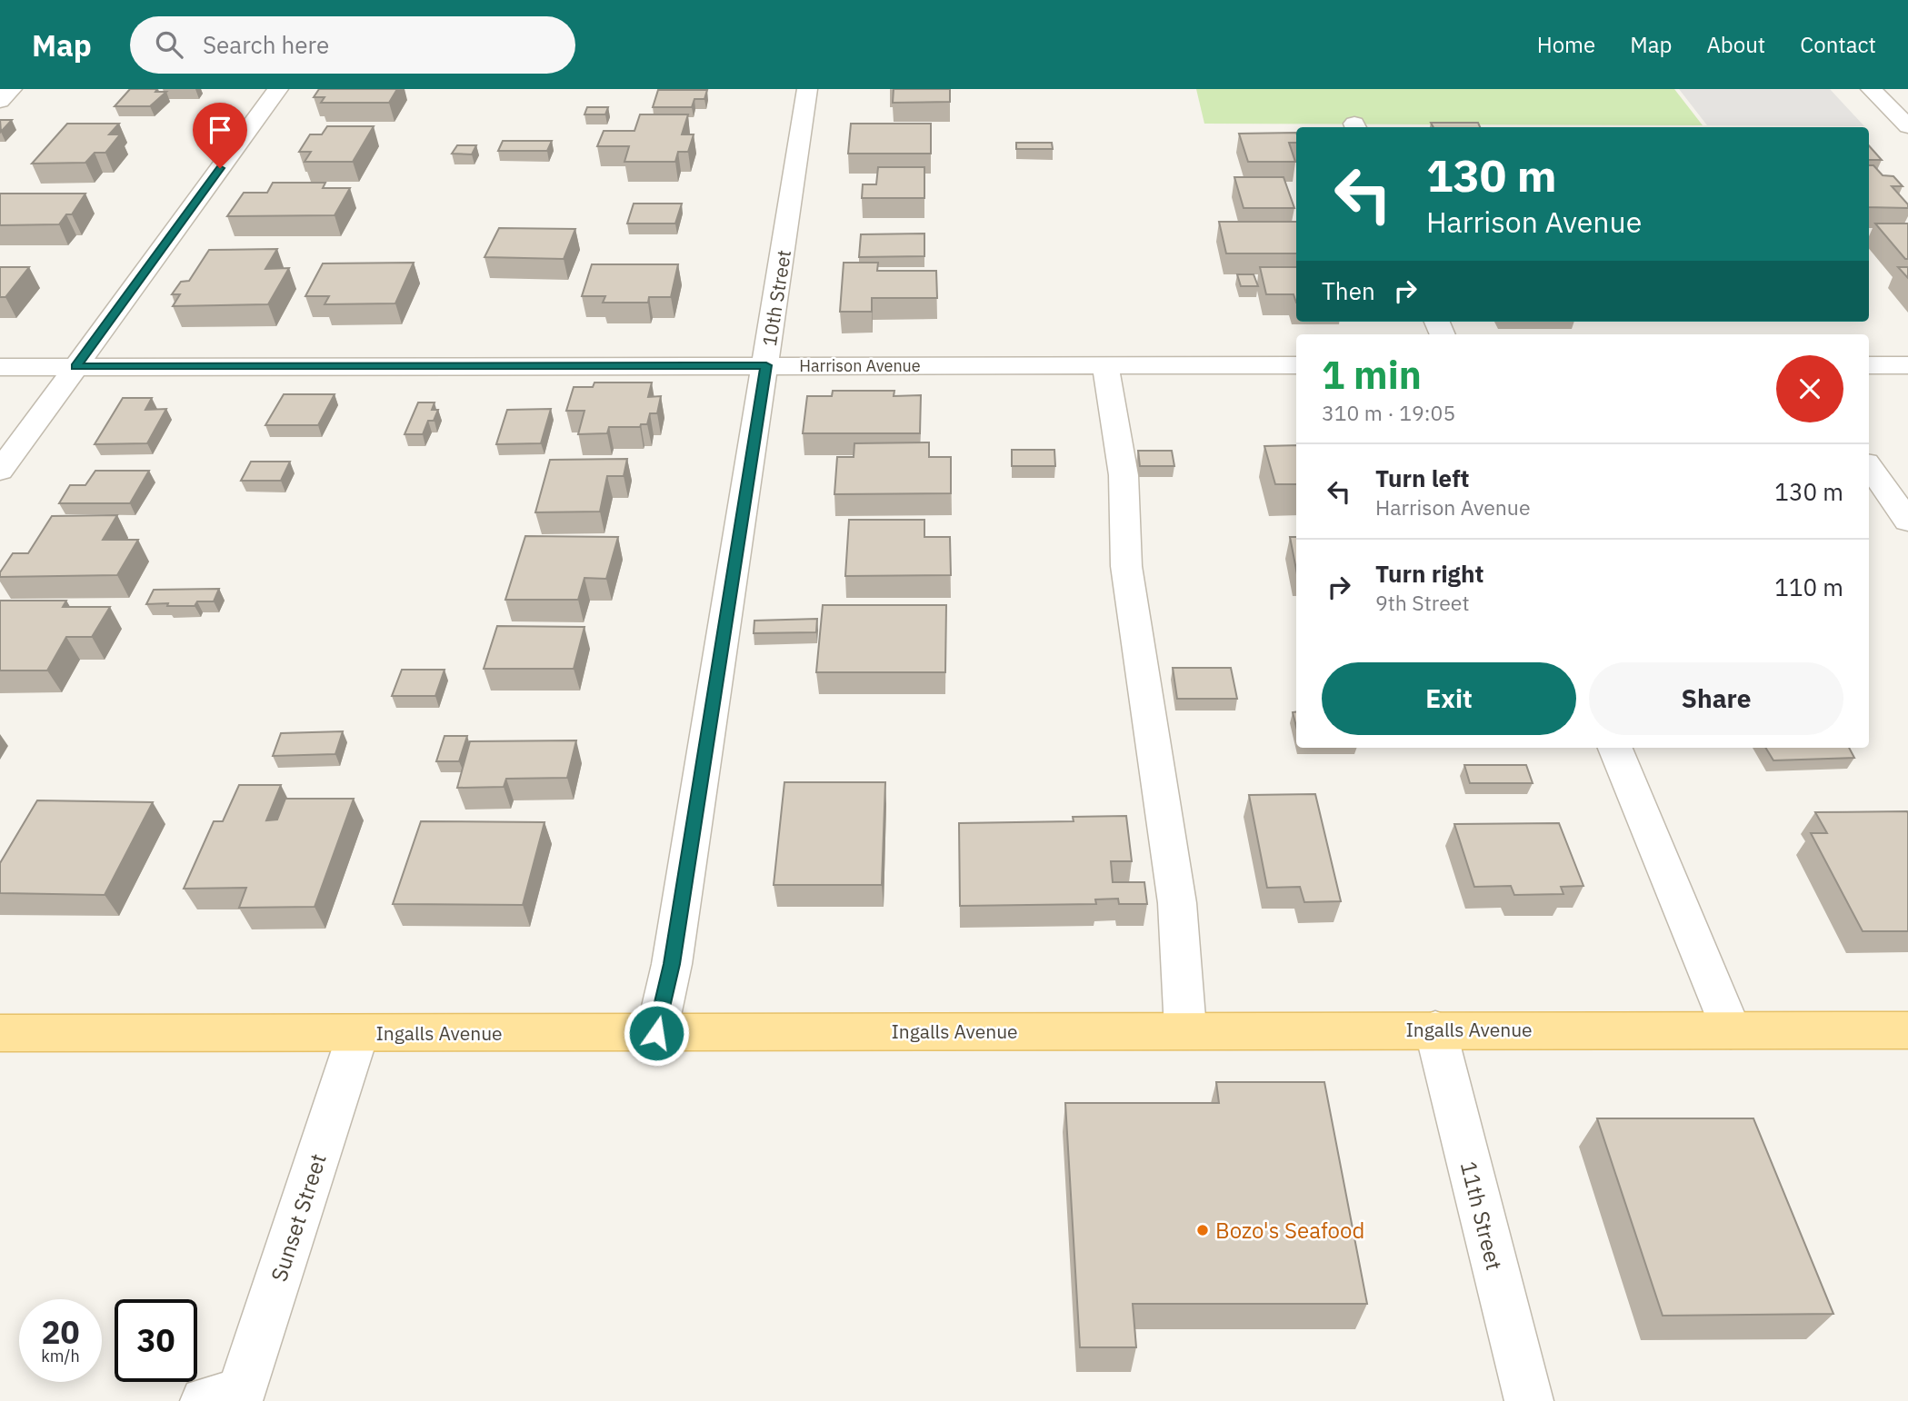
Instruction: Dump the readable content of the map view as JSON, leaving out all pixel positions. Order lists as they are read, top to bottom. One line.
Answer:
{"streets":{"main road":["Ingalls Avenue"],"street":["10th Street","Harrison Avenue","11th Street","Sunset Street"]},"crossings":[["10th Street","Harrison Avenue"],["10th Street","Ingalls Avenue"],["Ingalls Avenue","11th Street"],["Ingalls Avenue","Sunset Street"]],"places":["Bozo's Seafood"],"page":{"header":"Map","search":"Search here","nav":["Home","Map","About","Contact"],"turn":["130 m","Harrison Avenue"],"then":"Then","heading":["1 min","310 m · 19:05"],"list":[{"name":"Turn left","note":"Harrison Avenue","value":"130 m"},{"name":"Turn right","note":"9th Street","value":"110 m"}],"buttons":["Exit","Share"],"speed":"20 km/h","limit":"30"}}
